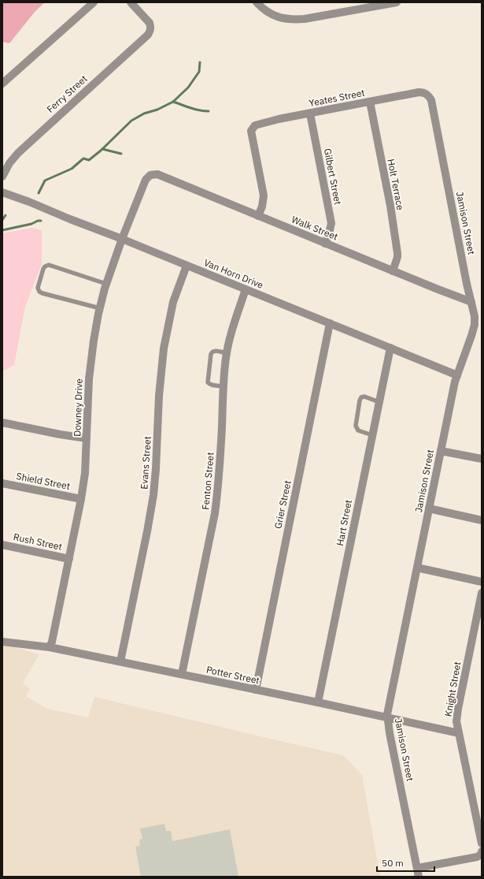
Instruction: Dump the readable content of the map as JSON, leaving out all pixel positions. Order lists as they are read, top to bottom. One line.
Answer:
{"streets":{"street":["Ferry Street","Yeates Street","Gilbert Street","Holt Terrace","Jamison Street","Walk Street","Van Horn Drive","Downey Drive","Evans Street","Shield Street","Fenton Street","Grier Street","Hart Street","Rush Street","Potter Street","Knight Street"]},"crossings":[["Yeates Street","Gilbert Street"],["Yeates Street","Holt Terrace"],["Yeates Street","Jamison Street"],["Yeates Street","Walk Street"],["Gilbert Street","Walk Street"],["Holt Terrace","Walk Street"],["Jamison Street","Walk Street"],["Jamison Street","Van Horn Drive"],["Jamison Street","Potter Street"],["Walk Street","Downey Drive"],["Van Horn Drive","Downey Drive"],["Van Horn Drive","Evans Street"],["Van Horn Drive","Fenton Street"],["Van Horn Drive","Grier Street"],["Van Horn Drive","Hart Street"],["Downey Drive","Shield Street"],["Downey Drive","Rush Street"],["Downey Drive","Potter Street"],["Evans Street","Potter Street"],["Fenton Street","Potter Street"],["Grier Street","Potter Street"],["Hart Street","Potter Street"],["Potter Street","Knight Street"]],"scale_bar":"50 m"}
